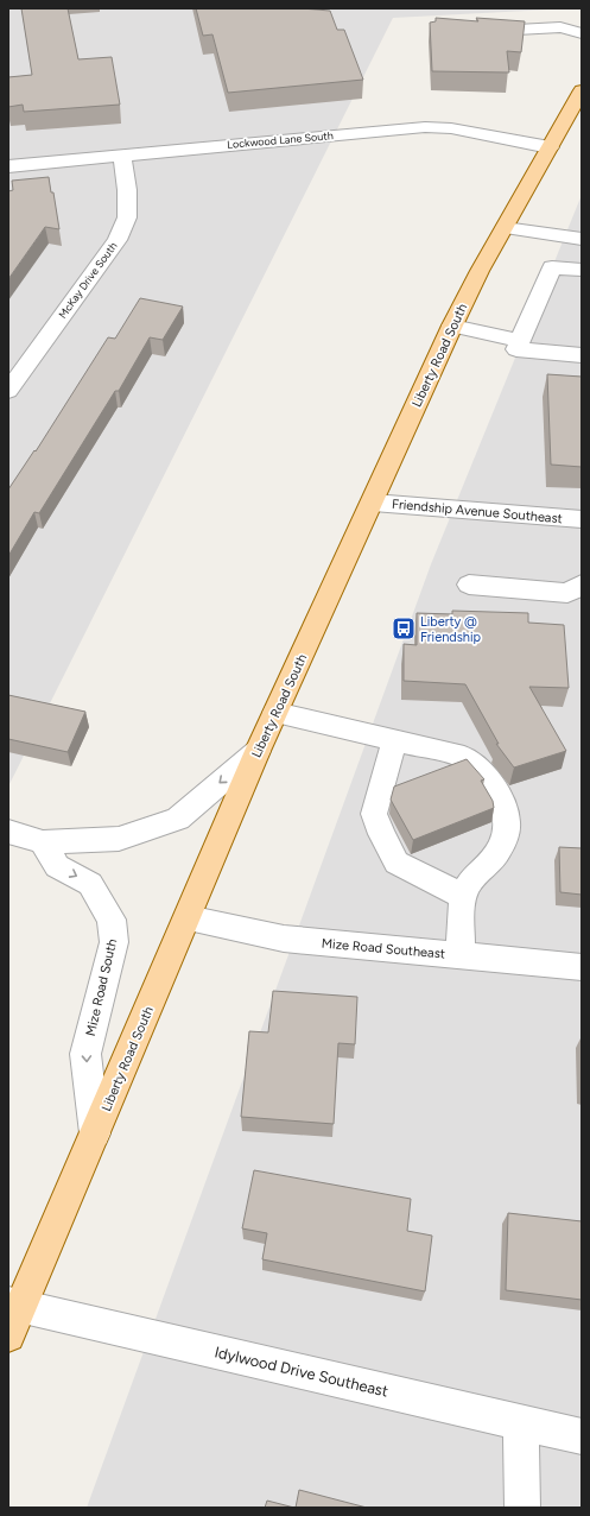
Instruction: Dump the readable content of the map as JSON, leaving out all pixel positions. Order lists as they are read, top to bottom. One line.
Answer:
{"streets":{"main road":["Liberty Road South"],"street":["Lockwood Lane South","McKay Drive South","Friendship Avenue Southeast","Mize Road Southeast","Mize Road South","Idylwood Drive Southeast"]},"crossings":[["Lockwood Lane South","McKay Drive South"],["Lockwood Lane South","Liberty Road South"],["Liberty Road South","Friendship Avenue Southeast"],["Liberty Road South","Mize Road Southeast"],["Liberty Road South","Mize Road South"],["Liberty Road South","Idylwood Drive Southeast"]],"one_way":["Mize Road South"],"places":{"bus stop":["Liberty @ Friendship"]}}
